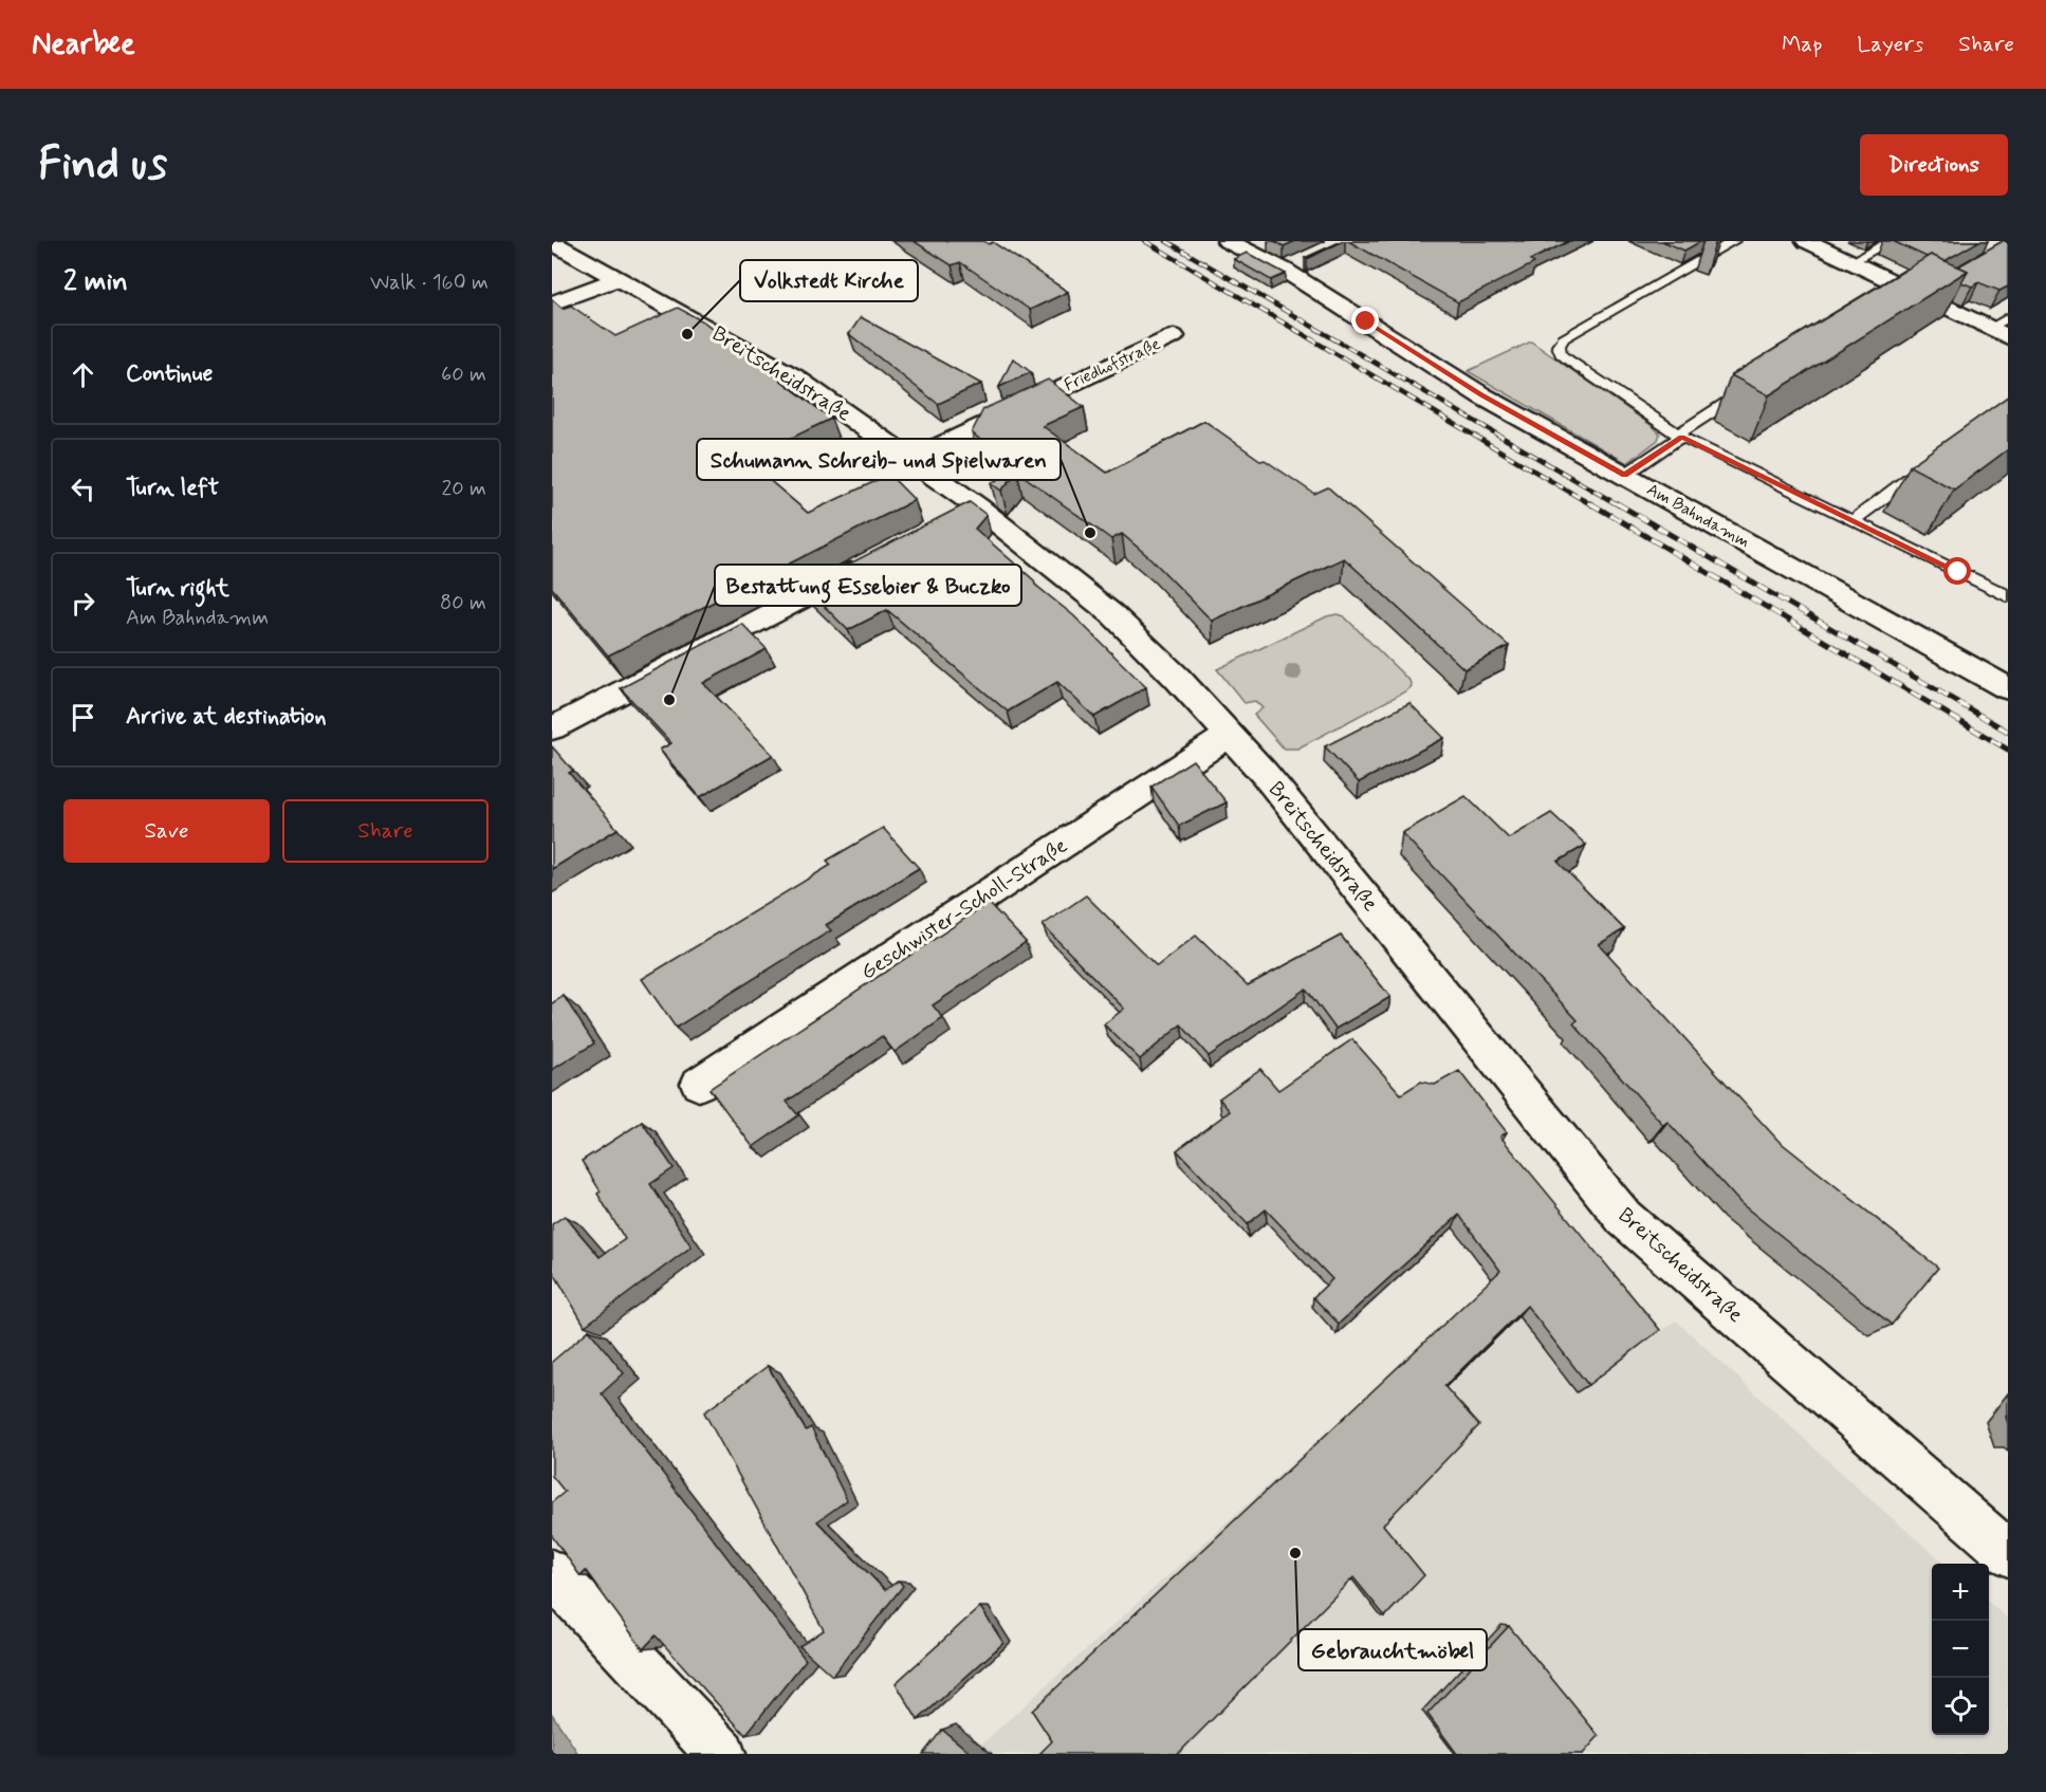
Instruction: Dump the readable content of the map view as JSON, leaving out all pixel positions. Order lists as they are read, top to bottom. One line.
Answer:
{"streets":{"street":["Friedhofstraße","Breitscheidstraße","Am Bahndamm","Geschwister-Scholl-Straße"]},"crossings":[["Friedhofstraße","Breitscheidstraße"],["Breitscheidstraße","Geschwister-Scholl-Straße"]],"places":["Volkstedt Kirche","Schumann Schreib- und Spielwaren","Bestattung Essebier & Buczko","Gebrauchtmöbel"],"page":{"header":"Nearbee","nav":["Map","Layers","Share"],"buttons":["Directions",["Save","Share"]],"title":"Find us","heading":["2 min","Walk · 160 m"],"list":[["Continue","60 m"],["Turn left","20 m"],["Turn right","Am Bahndamm","80 m"],"Arrive at destination"],"map_buttons":["+","−"]}}
